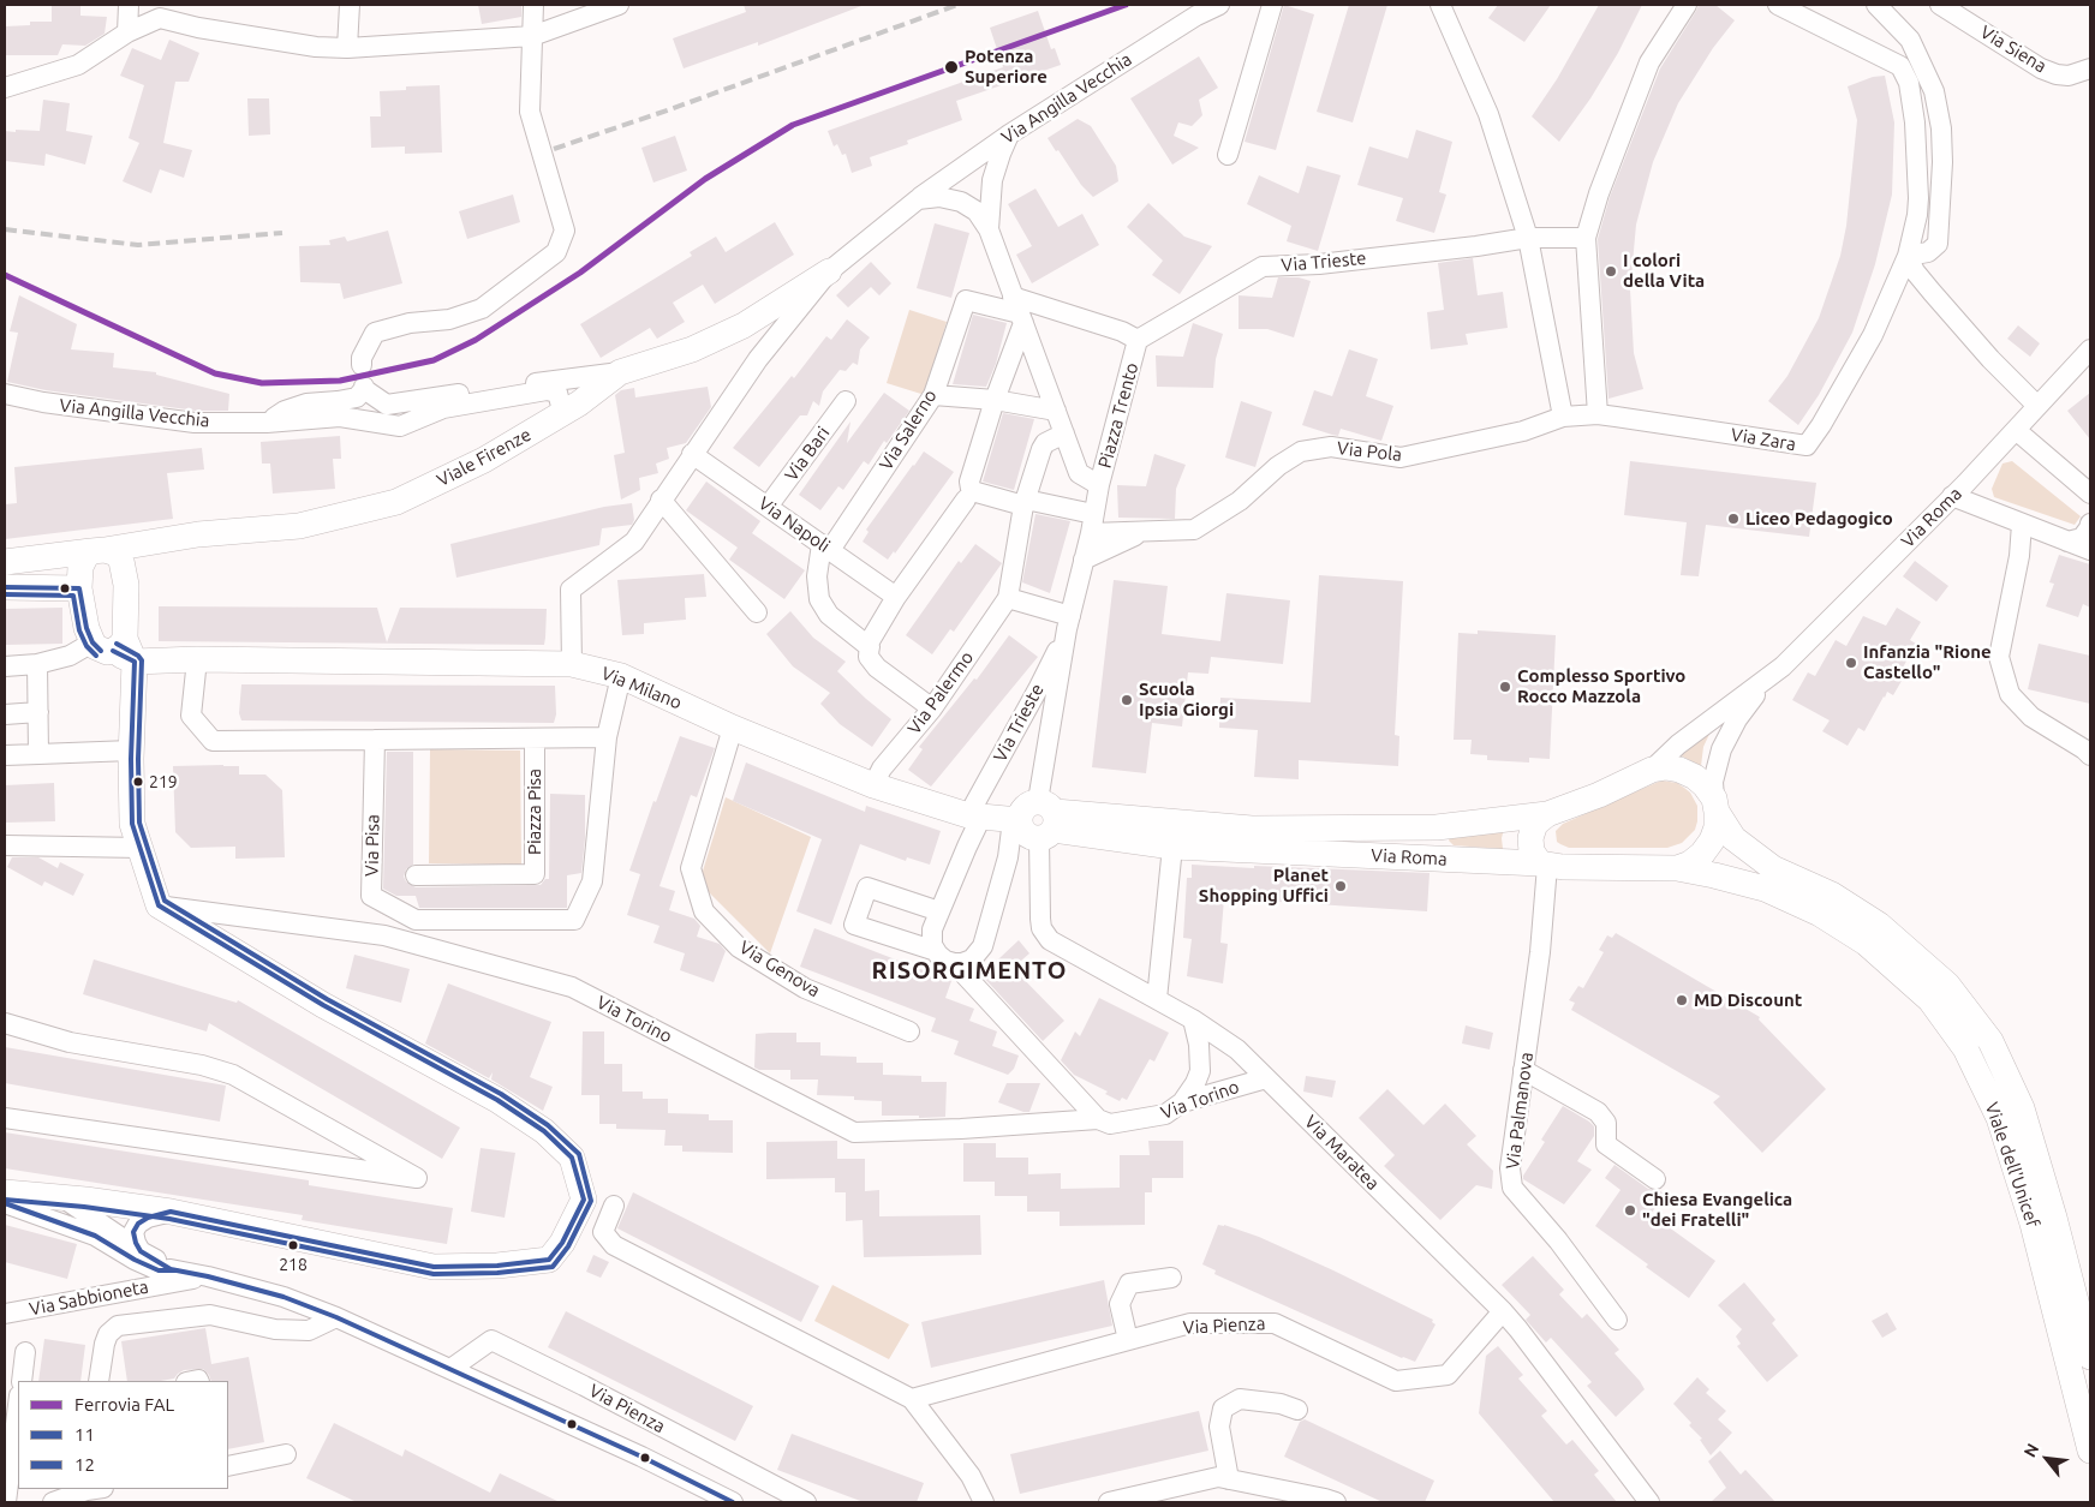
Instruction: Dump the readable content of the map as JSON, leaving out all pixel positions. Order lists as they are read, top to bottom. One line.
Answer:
{"streets":{"main road":["Viale Firenze","Via Roma","Via Milano","Viale dell'Unicef"],"street":["Via Siena","Via Angilla Vecchia","Via Trieste","Piazza Trento","Via Salerno","Via Zara","Via Pola","Via Bari","Via Napoli","Via Palermo","Piazza Pisa","Via Pisa","Via Genova","Via Torino","Via Palmanova","Via Maratea","Via Sabbioneta","Via Pienza"]},"crossings":[["Via Angilla Vecchia","Viale Firenze"],["Via Angilla Vecchia","Via Napoli"],["Via Angilla Vecchia","Via Milano"],["Via Trieste","Piazza Trento"],["Via Trieste","Via Pola"],["Via Trieste","Via Roma"],["Via Trieste","Via Milano"],["Via Trieste","Via Maratea"],["Piazza Trento","Via Salerno"],["Piazza Trento","Via Palermo"],["Via Salerno","Via Napoli"],["Via Zara","Via Pola"],["Via Bari","Via Napoli"],["Via Roma","Via Palmanova"],["Via Roma","Via Maratea"],["Via Roma","Viale dell'Unicef"],["Via Milano","Via Palermo"],["Via Milano","Via Pisa"],["Via Milano","Via Genova"],["Via Torino","Via Maratea"],["Via Maratea","Via Pienza"]],"districts":["RISORGIMENTO"],"places":["Potenza Superiore","I colori della Vita","Liceo Pedagogico","Infanzia \"Rione Castello\"","Complesso Sportivo Rocco Mazzola","Scuola Ipsia Giorgi","219","Planet Shopping Uffici","MD Discount","Chiesa Evangelica \"dei Fratelli\"","218"],"lines":["rail line FAL","transit line 11","transit line 12"],"legend":["Ferrovia FAL","11","12"],"north":"top left"}
